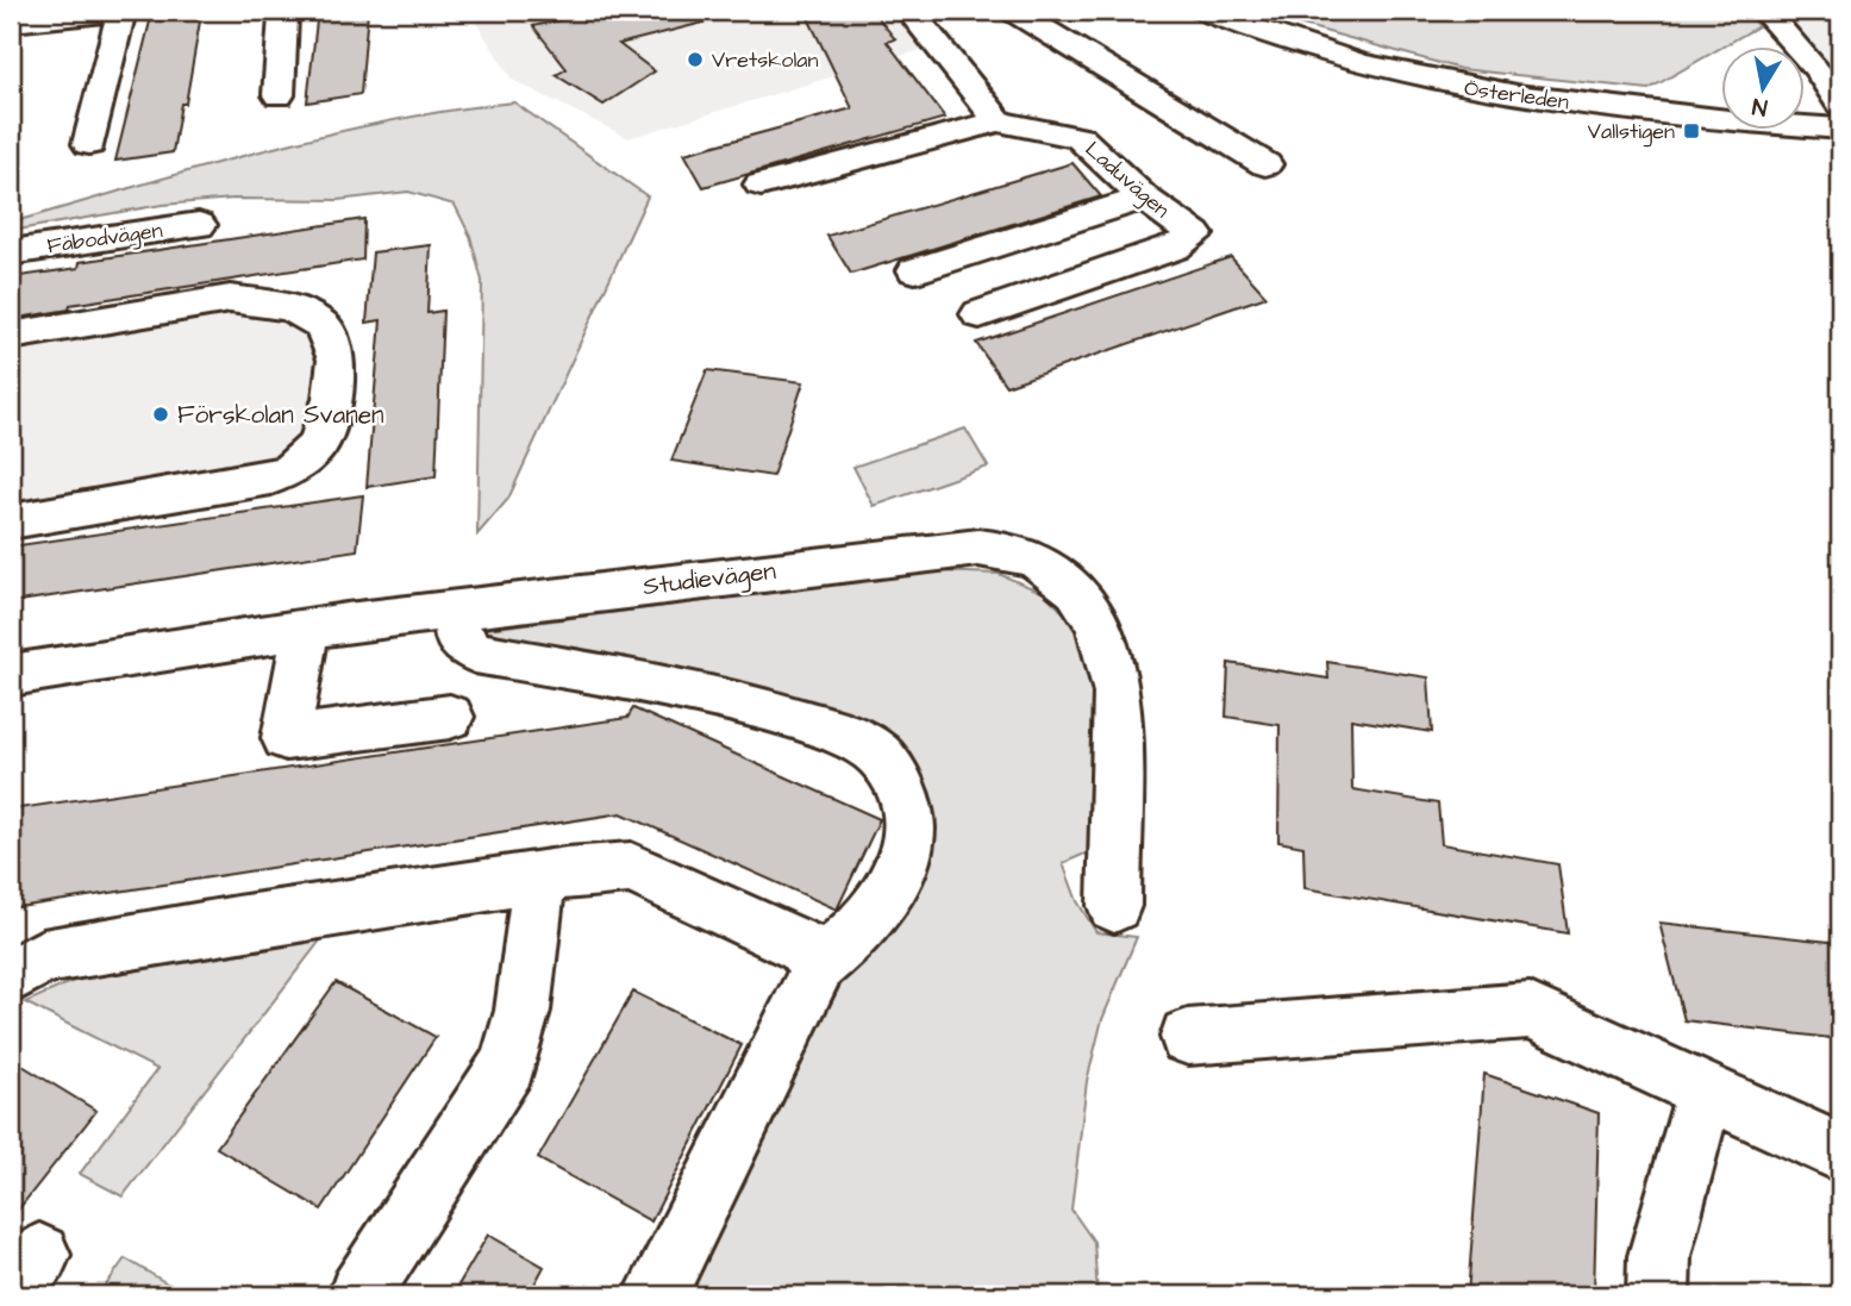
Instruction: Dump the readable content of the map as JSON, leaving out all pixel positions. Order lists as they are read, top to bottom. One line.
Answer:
{"streets":{"street":["Österleden","Laduvägen","Fäbodvägen","Studievägen"]},"places":{"other":["Vretskolan","Förskolan Svanen"],"transit":["Vallstigen"]},"north":"bottom"}
